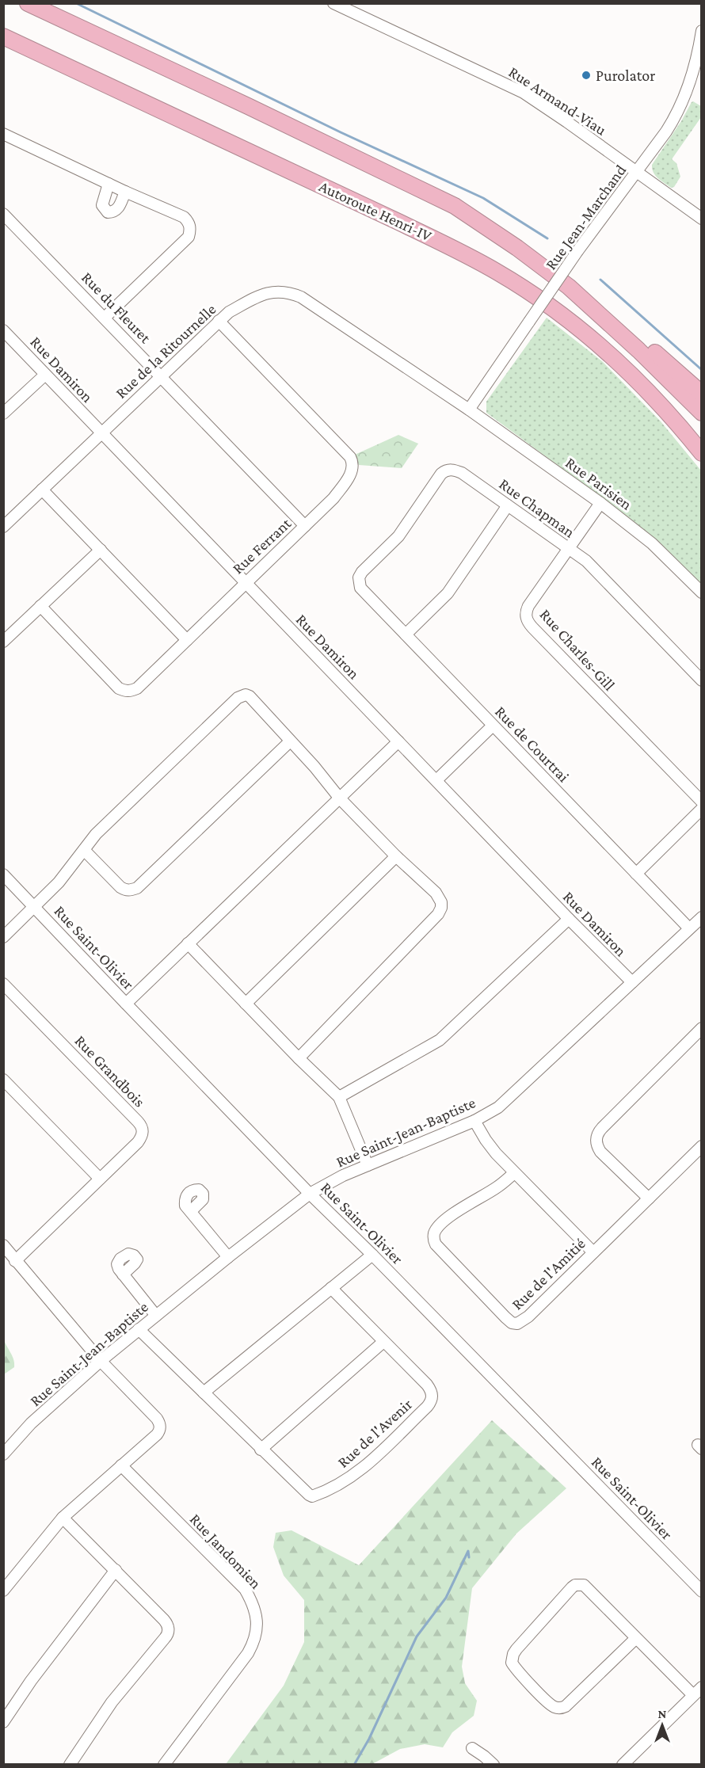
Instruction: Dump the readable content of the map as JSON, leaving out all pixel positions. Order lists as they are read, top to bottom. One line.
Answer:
{"streets":{"highway":["Autoroute Henri-IV"],"street":["Rue Armand-Viau","Rue Jean-Marchand","Rue du Fleuret","Rue de la Ritournelle","Rue Damiron","Rue Parisien","Rue Chapman","Rue Ferrant","Rue Charles-Gill","Rue de Courtrai","Rue Saint-Olivier","Rue Grandbois","Rue Saint-Jean-Baptiste","Rue de l'Amitié","Rue de l'Avenir","Rue Jandomien"]},"crossings":[["Rue Armand-Viau","Rue Jean-Marchand"],["Rue Jean-Marchand","Rue de la Ritournelle"],["Rue Jean-Marchand","Rue Parisien"],["Rue du Fleuret","Rue de la Ritournelle"],["Rue du Fleuret","Rue Ferrant"],["Rue de la Ritournelle","Rue Damiron"],["Rue de la Ritournelle","Rue Parisien"],["Rue de la Ritournelle","Rue Ferrant"],["Rue Damiron","Rue Ferrant"],["Rue Damiron","Rue Saint-Jean-Baptiste"],["Rue Parisien","Rue Charles-Gill"],["Rue Chapman","Rue Charles-Gill"],["Rue Chapman","Rue de Courtrai"],["Rue de Courtrai","Rue Saint-Jean-Baptiste"],["Rue Saint-Olivier","Rue Saint-Jean-Baptiste"],["Rue Saint-Jean-Baptiste","Rue de l'Avenir"]],"places":["Purolator"],"north":"top"}
